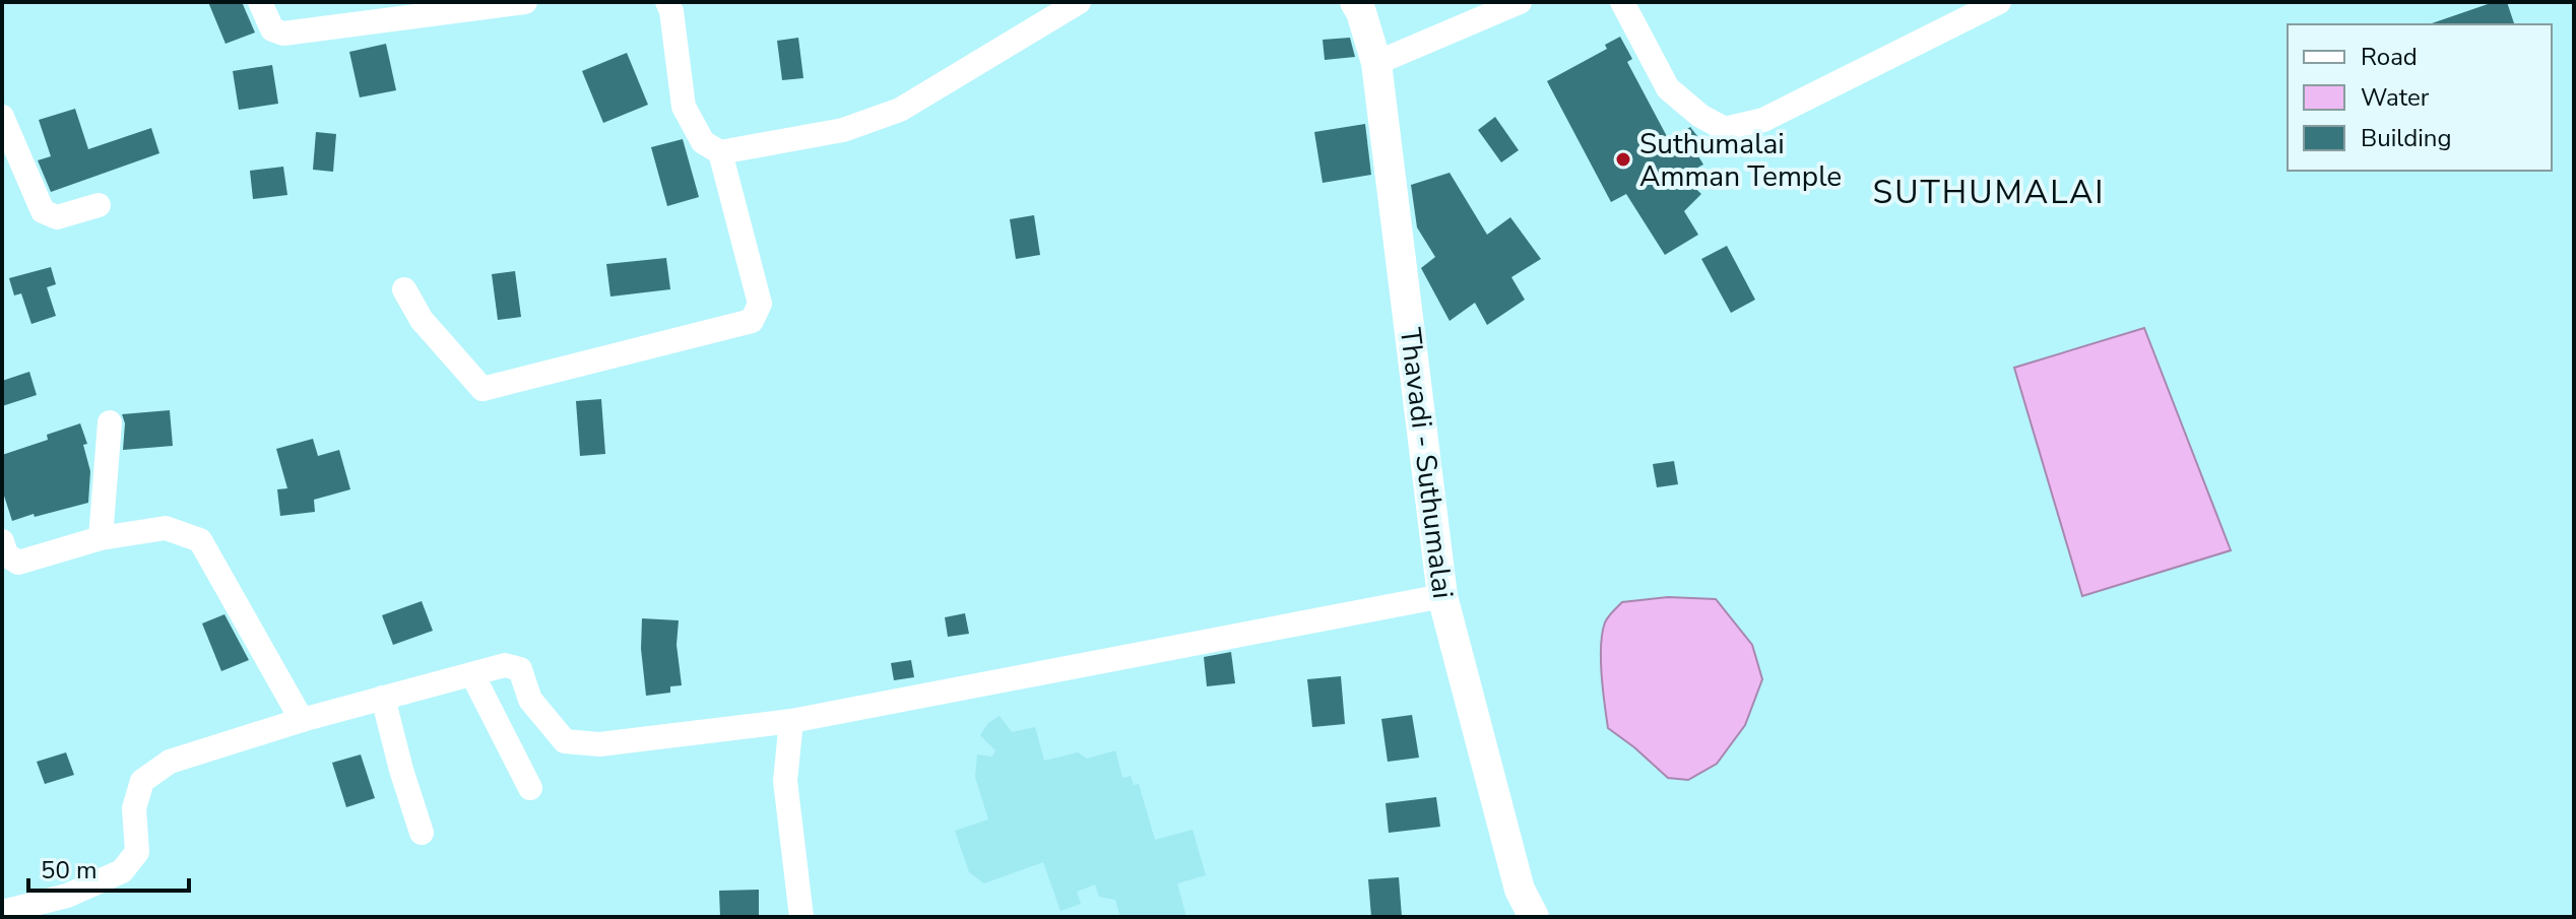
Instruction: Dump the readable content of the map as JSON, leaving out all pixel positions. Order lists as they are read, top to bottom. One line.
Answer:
{"streets":{"main road":["Thavadi - Suthumalai"]},"districts":["SUTHUMALAI"],"places":["Suthumalai Amman Temple"],"legend":["Road","Water","Building"],"scale_bar":"50 m"}
